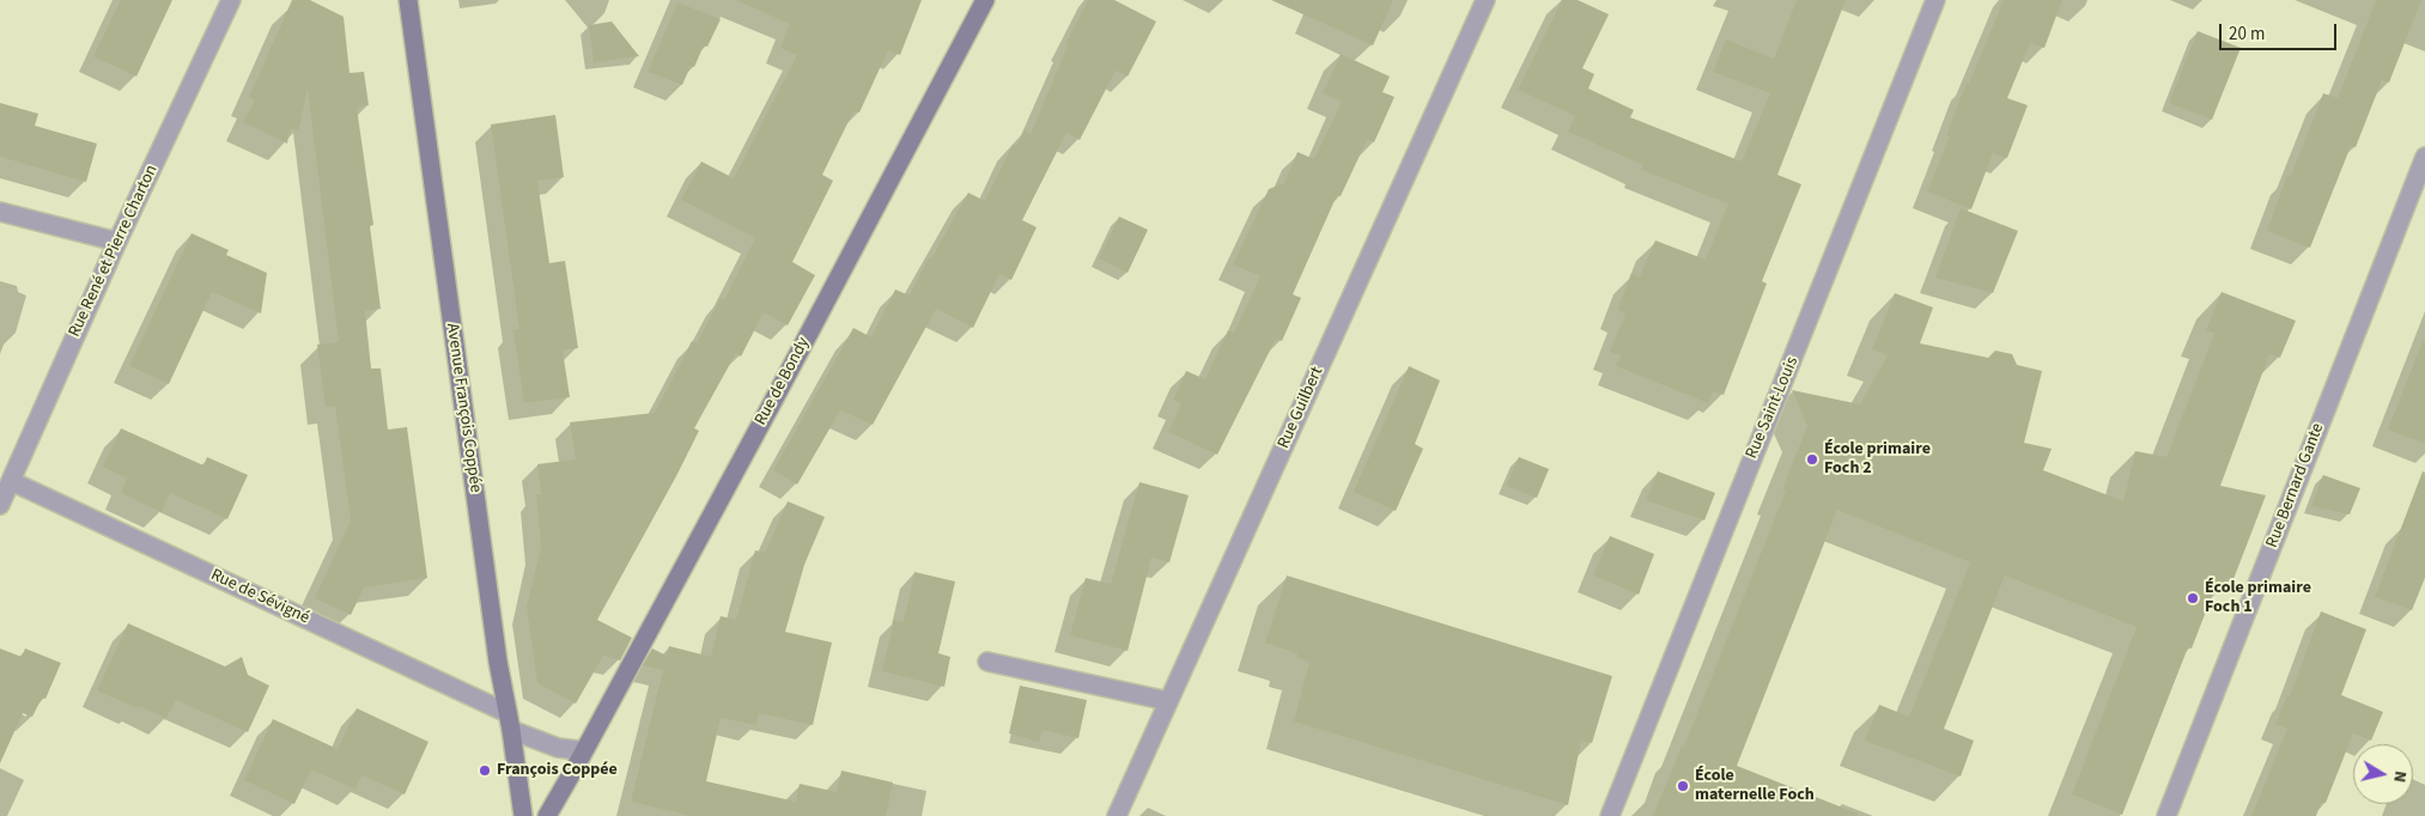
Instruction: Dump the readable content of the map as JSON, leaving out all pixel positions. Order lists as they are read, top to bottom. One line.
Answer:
{"streets":{"street":["Rue René et Pierre Charton","Rue de Bondy","Avenue François Coppée","Rue Guilbert","Rue Saint-Louis","Rue Bernard Gante","Rue de Sévigné"]},"crossings":[["Rue René et Pierre Charton","Rue de Sévigné"],["Avenue François Coppée","Rue de Sévigné"]],"places":["École primaire Foch 2","École primaire Foch 1","François Coppée","École maternelle Foch"],"scale_bar":"20 m","north":"right"}
